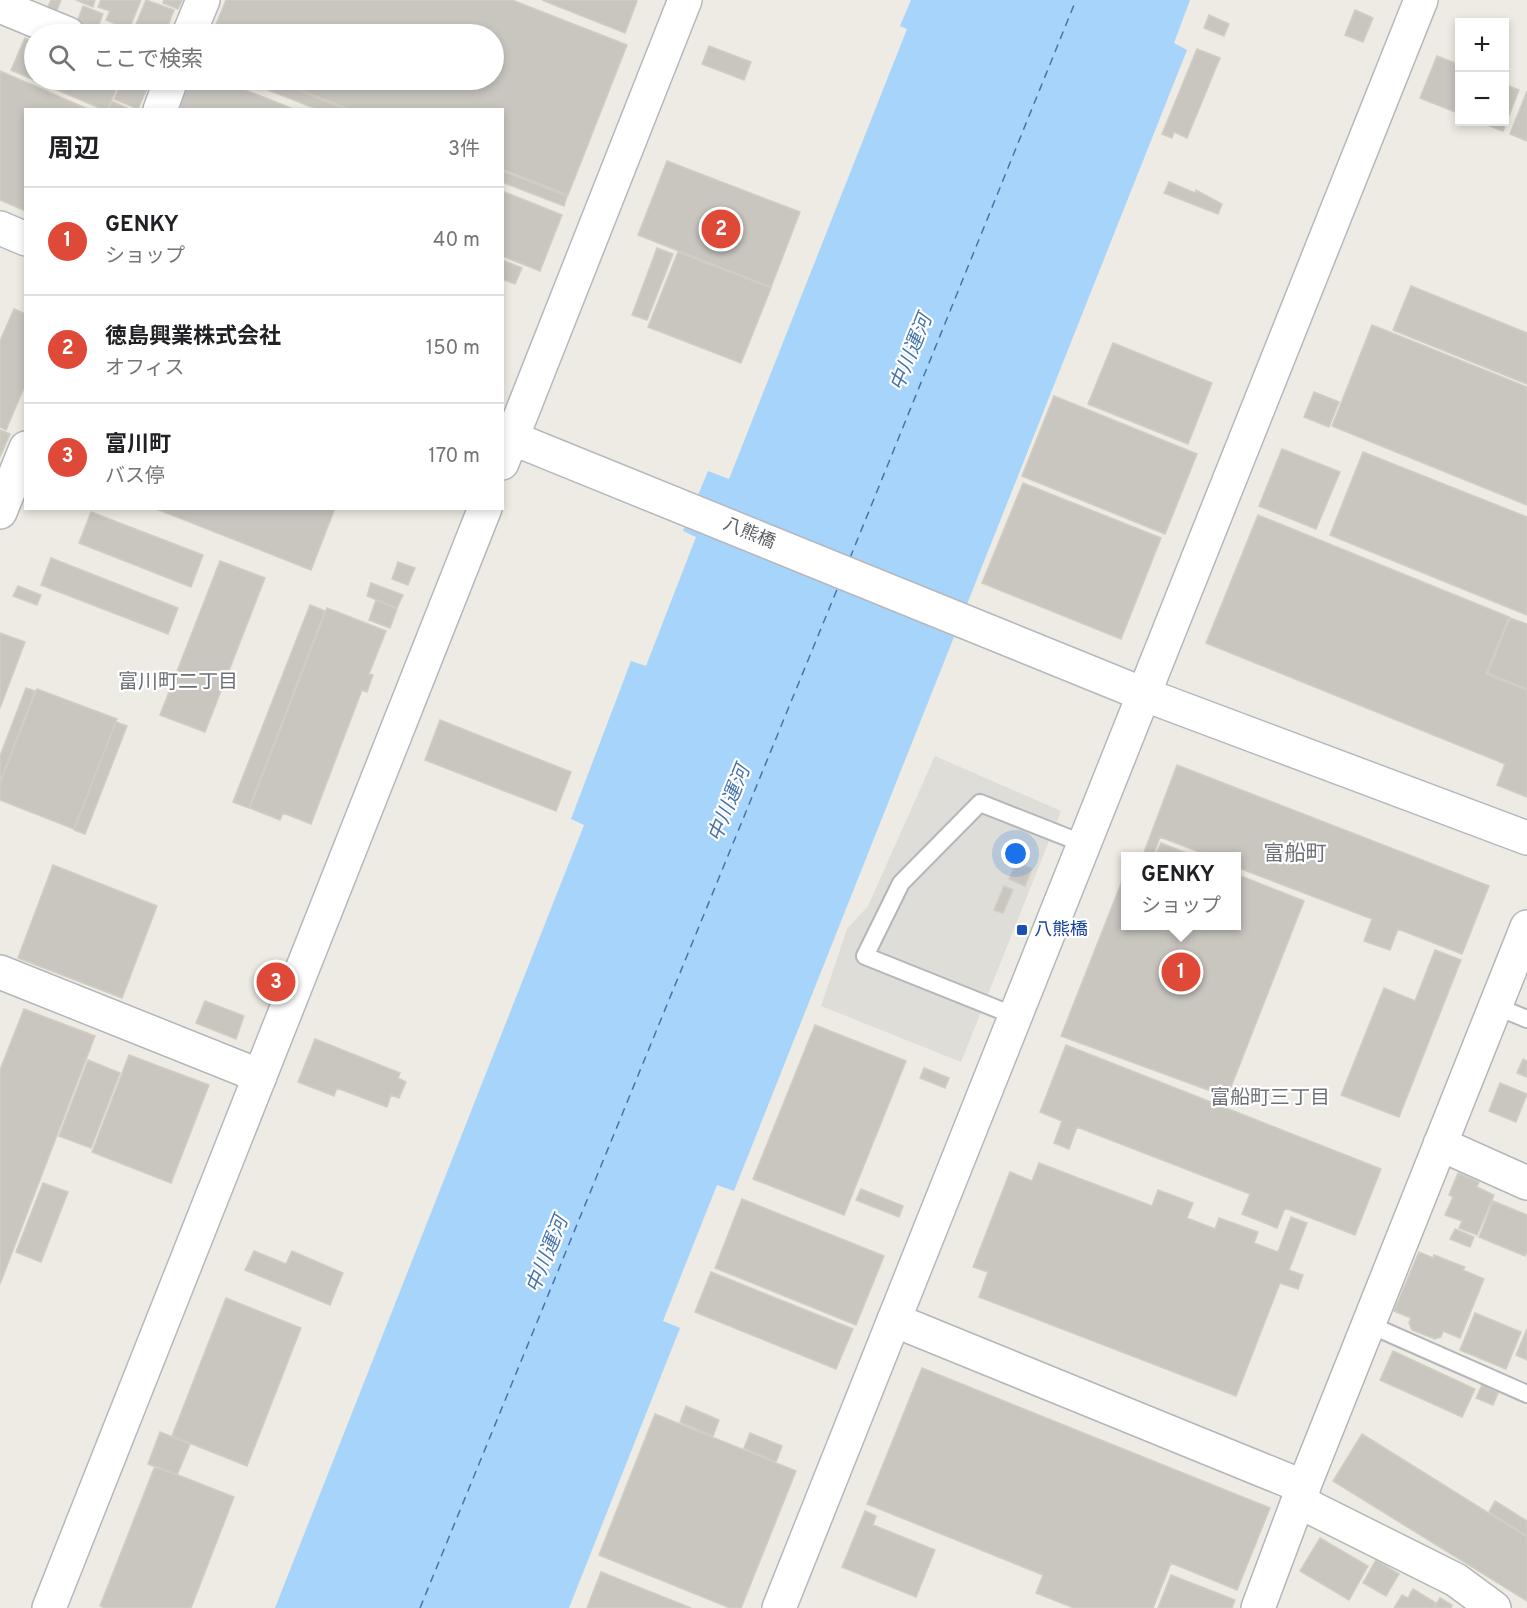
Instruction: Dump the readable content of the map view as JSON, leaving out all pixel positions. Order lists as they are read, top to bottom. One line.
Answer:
{"streets":{"street":["八熊橋"]},"districts":["富川町二丁目","富船町","富船町三丁目"],"water":["中川運河"],"places":{"transit":["八熊橋"]},"page":{"map_buttons":["+","−"],"search":"ここで検索","heading":["周辺","3件"],"list":[{"mark":"1","name":"GENKY","note":"ショップ","value":"40 m"},{"mark":"2","name":"徳島興業株式会社","note":"オフィス","value":"150 m"},{"mark":"3","name":"富川町","note":"バス停","value":"170 m"}],"pins":["2","1","3"],"popup":["GENKY","ショップ"]}}
